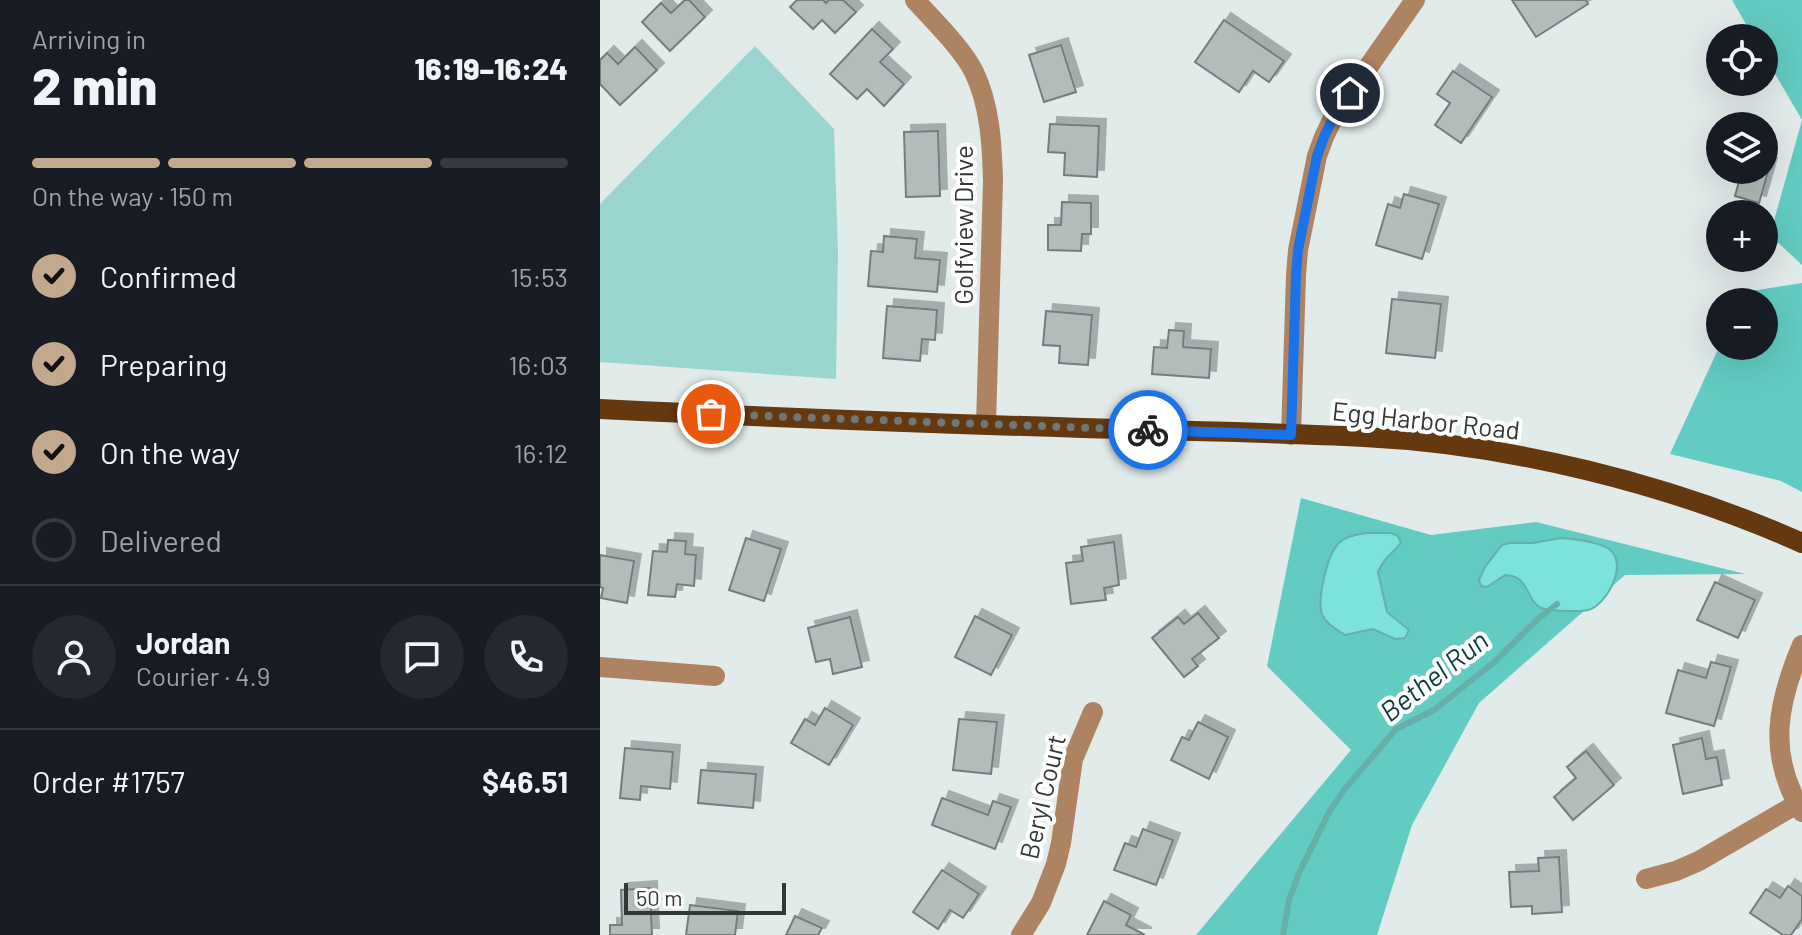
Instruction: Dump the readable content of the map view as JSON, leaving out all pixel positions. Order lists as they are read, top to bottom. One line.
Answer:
{"streets":{"main road":["Egg Harbor Road"],"street":["Golfview Drive","Beryl Court"]},"crossings":[["Golfview Drive","Egg Harbor Road"]],"water":["Bethel Run"],"scale_bar":"50 m","page":{"heading":["2 min","Arriving in","16:19–16:24"],"panel":["Jordan","Courier · 4.9","Order #1757","$46.51"],"map_buttons":["+","−"],"bar":"On the way · 150 m","list":[["Confirmed","15:53"],["Preparing","16:03"],["On the way","16:12"],"Delivered"],"scale":"50 m"}}
